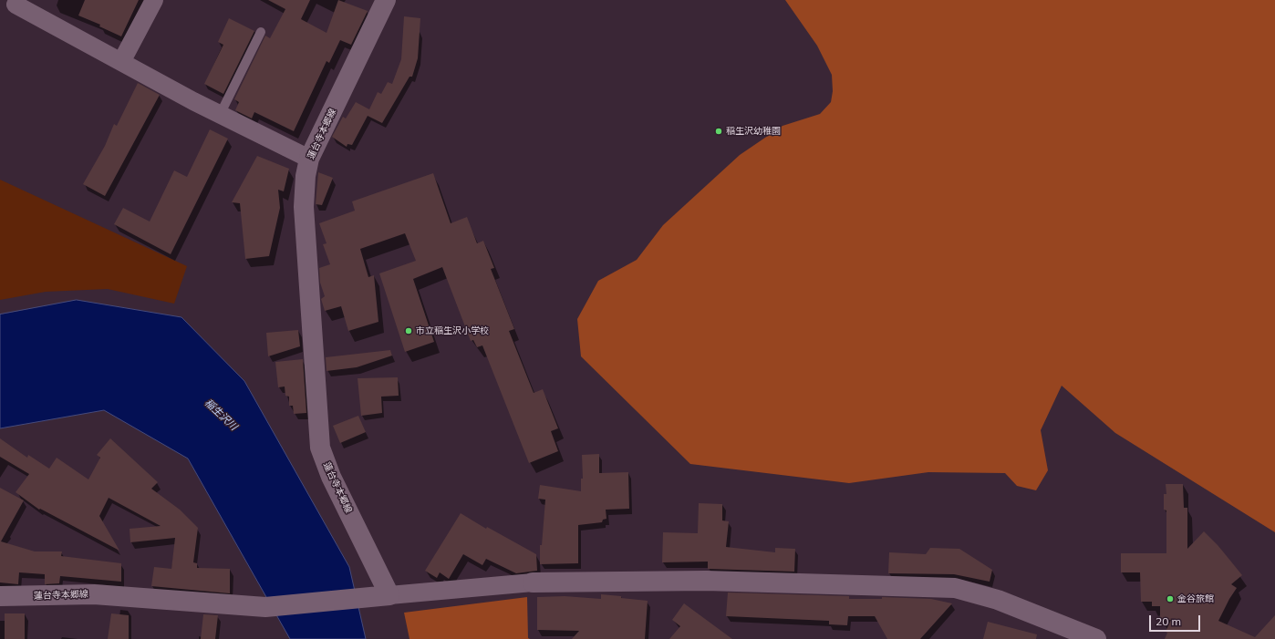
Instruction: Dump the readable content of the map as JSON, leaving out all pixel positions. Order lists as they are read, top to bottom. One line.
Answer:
{"streets":{"main road":["蓮台寺本郷線"]},"water":["稲生沢川"],"places":["稲生沢幼稚園","市立稲生沢小学校","金谷旅館"],"scale_bar":"20 m"}
